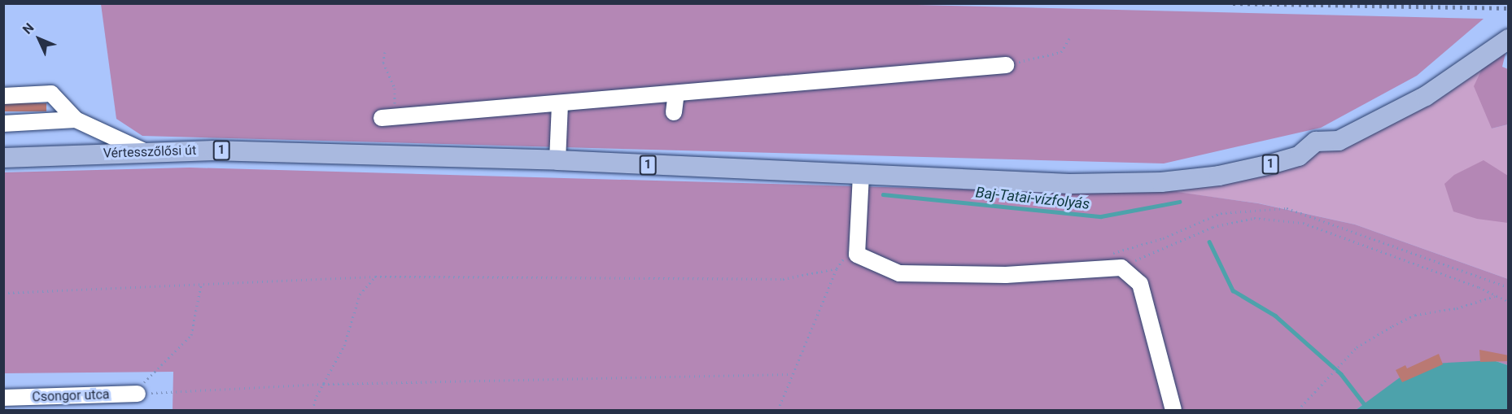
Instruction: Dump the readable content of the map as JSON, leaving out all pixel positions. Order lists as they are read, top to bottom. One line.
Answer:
{"streets":{"main road":["1","Vértesszőlősi út"],"street":["Csongor utca"]},"crossings":[["1","Vértesszőlősi út"]],"water":["Baj-Tatai-vízfolyás"],"north":"top left"}
